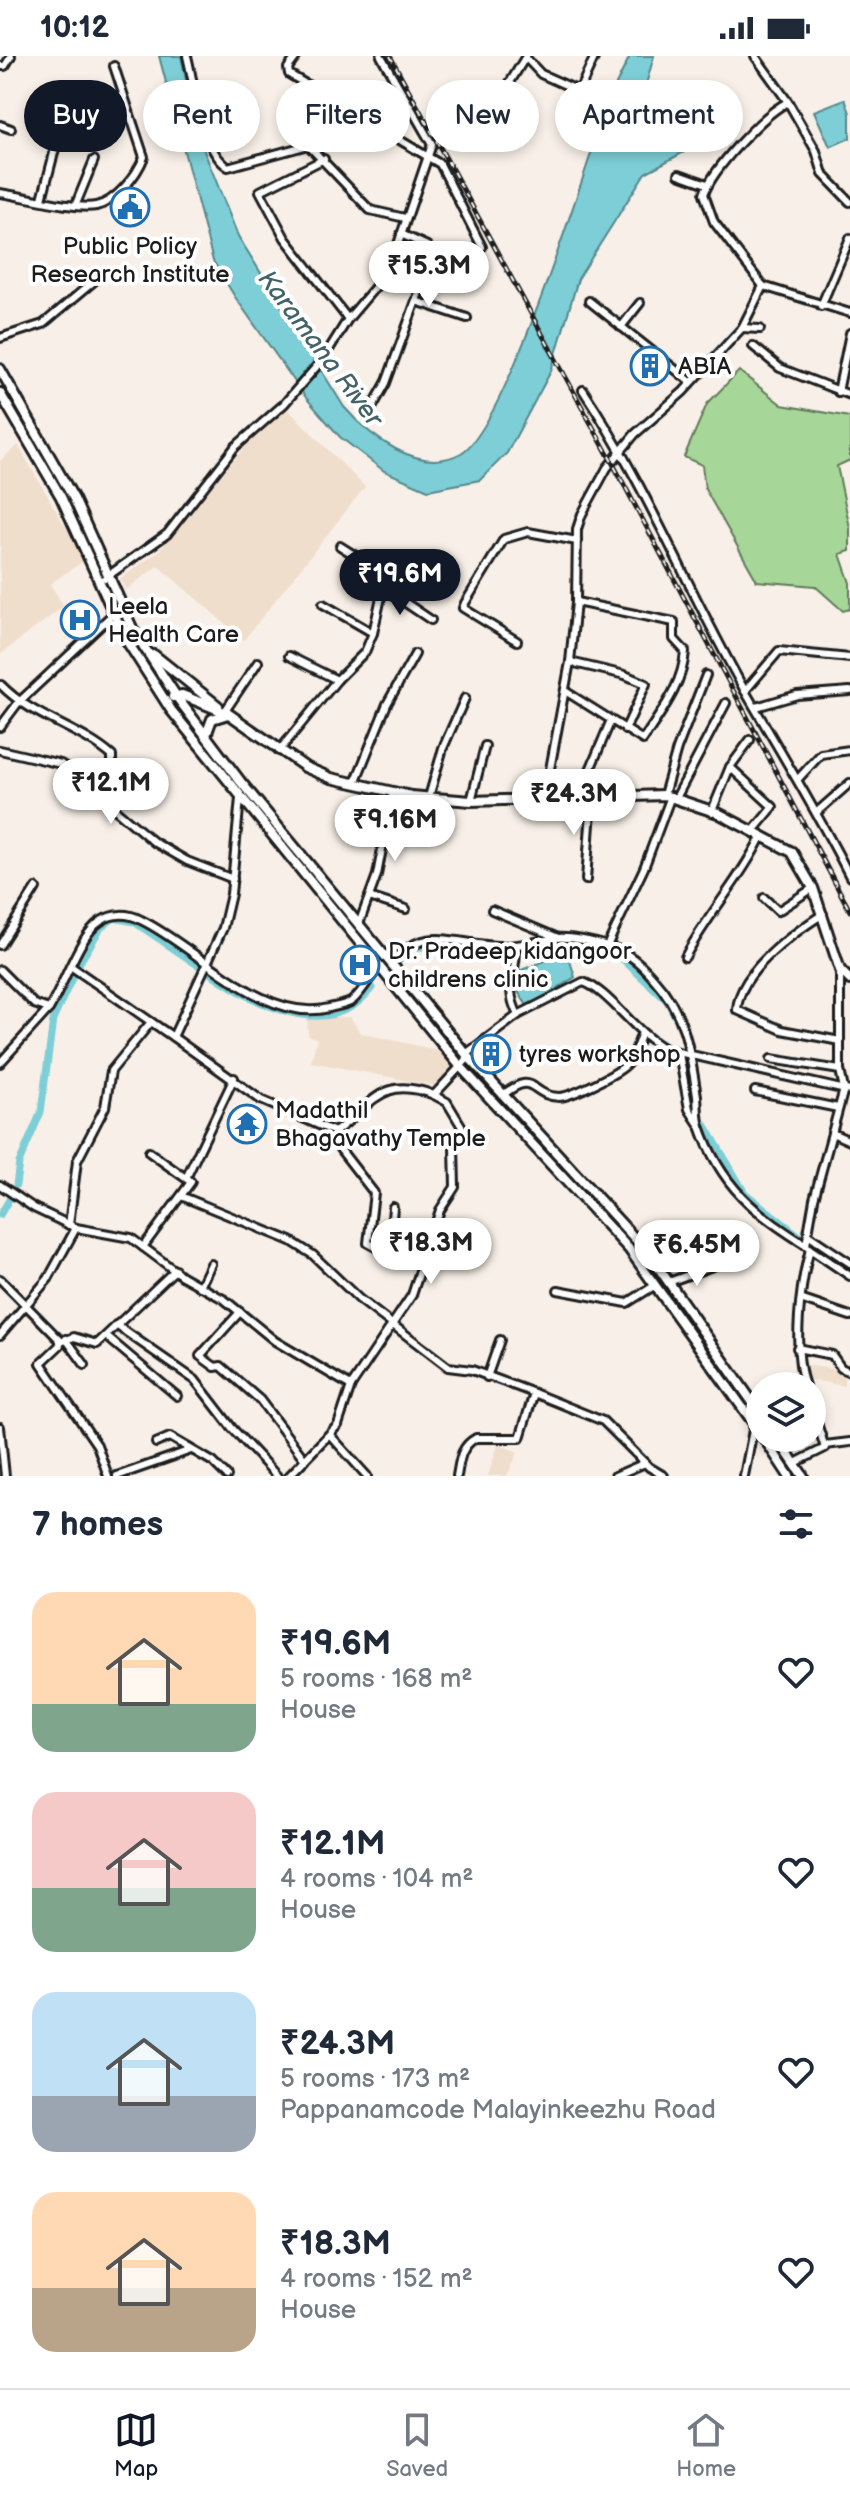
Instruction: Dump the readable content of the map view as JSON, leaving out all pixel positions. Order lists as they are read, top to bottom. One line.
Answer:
{"water":["Karamana River"],"places":{"public building":["Public Policy Research Institute"],"building":["ABIA","tyres workshop"],"hospital":["Leela Health Care","Dr. Pradeep kidangoor childrens clinic"],"temple":["Madathil Bhagavathy Temple"]},"page":{"status":"10:12","chip":["Buy","Rent","Filters","New","Apartment"],"price":["₹15.3M","₹19.6M","₹12.1M","₹24.3M","₹9.16M","₹18.3M","₹6.45M"],"heading":"7 homes","list":[{"name":"₹19.6M","note":"5 rooms · 168 m² · House"},{"name":"₹12.1M","note":"4 rooms · 104 m² · House"},{"name":"₹24.3M","note":"5 rooms · 173 m² · Pappanamcode Malayinkeezhu Road"},{"name":"₹18.3M","note":"4 rooms · 152 m² · House"}],"tabs":["Map","Saved","Home"]}}
